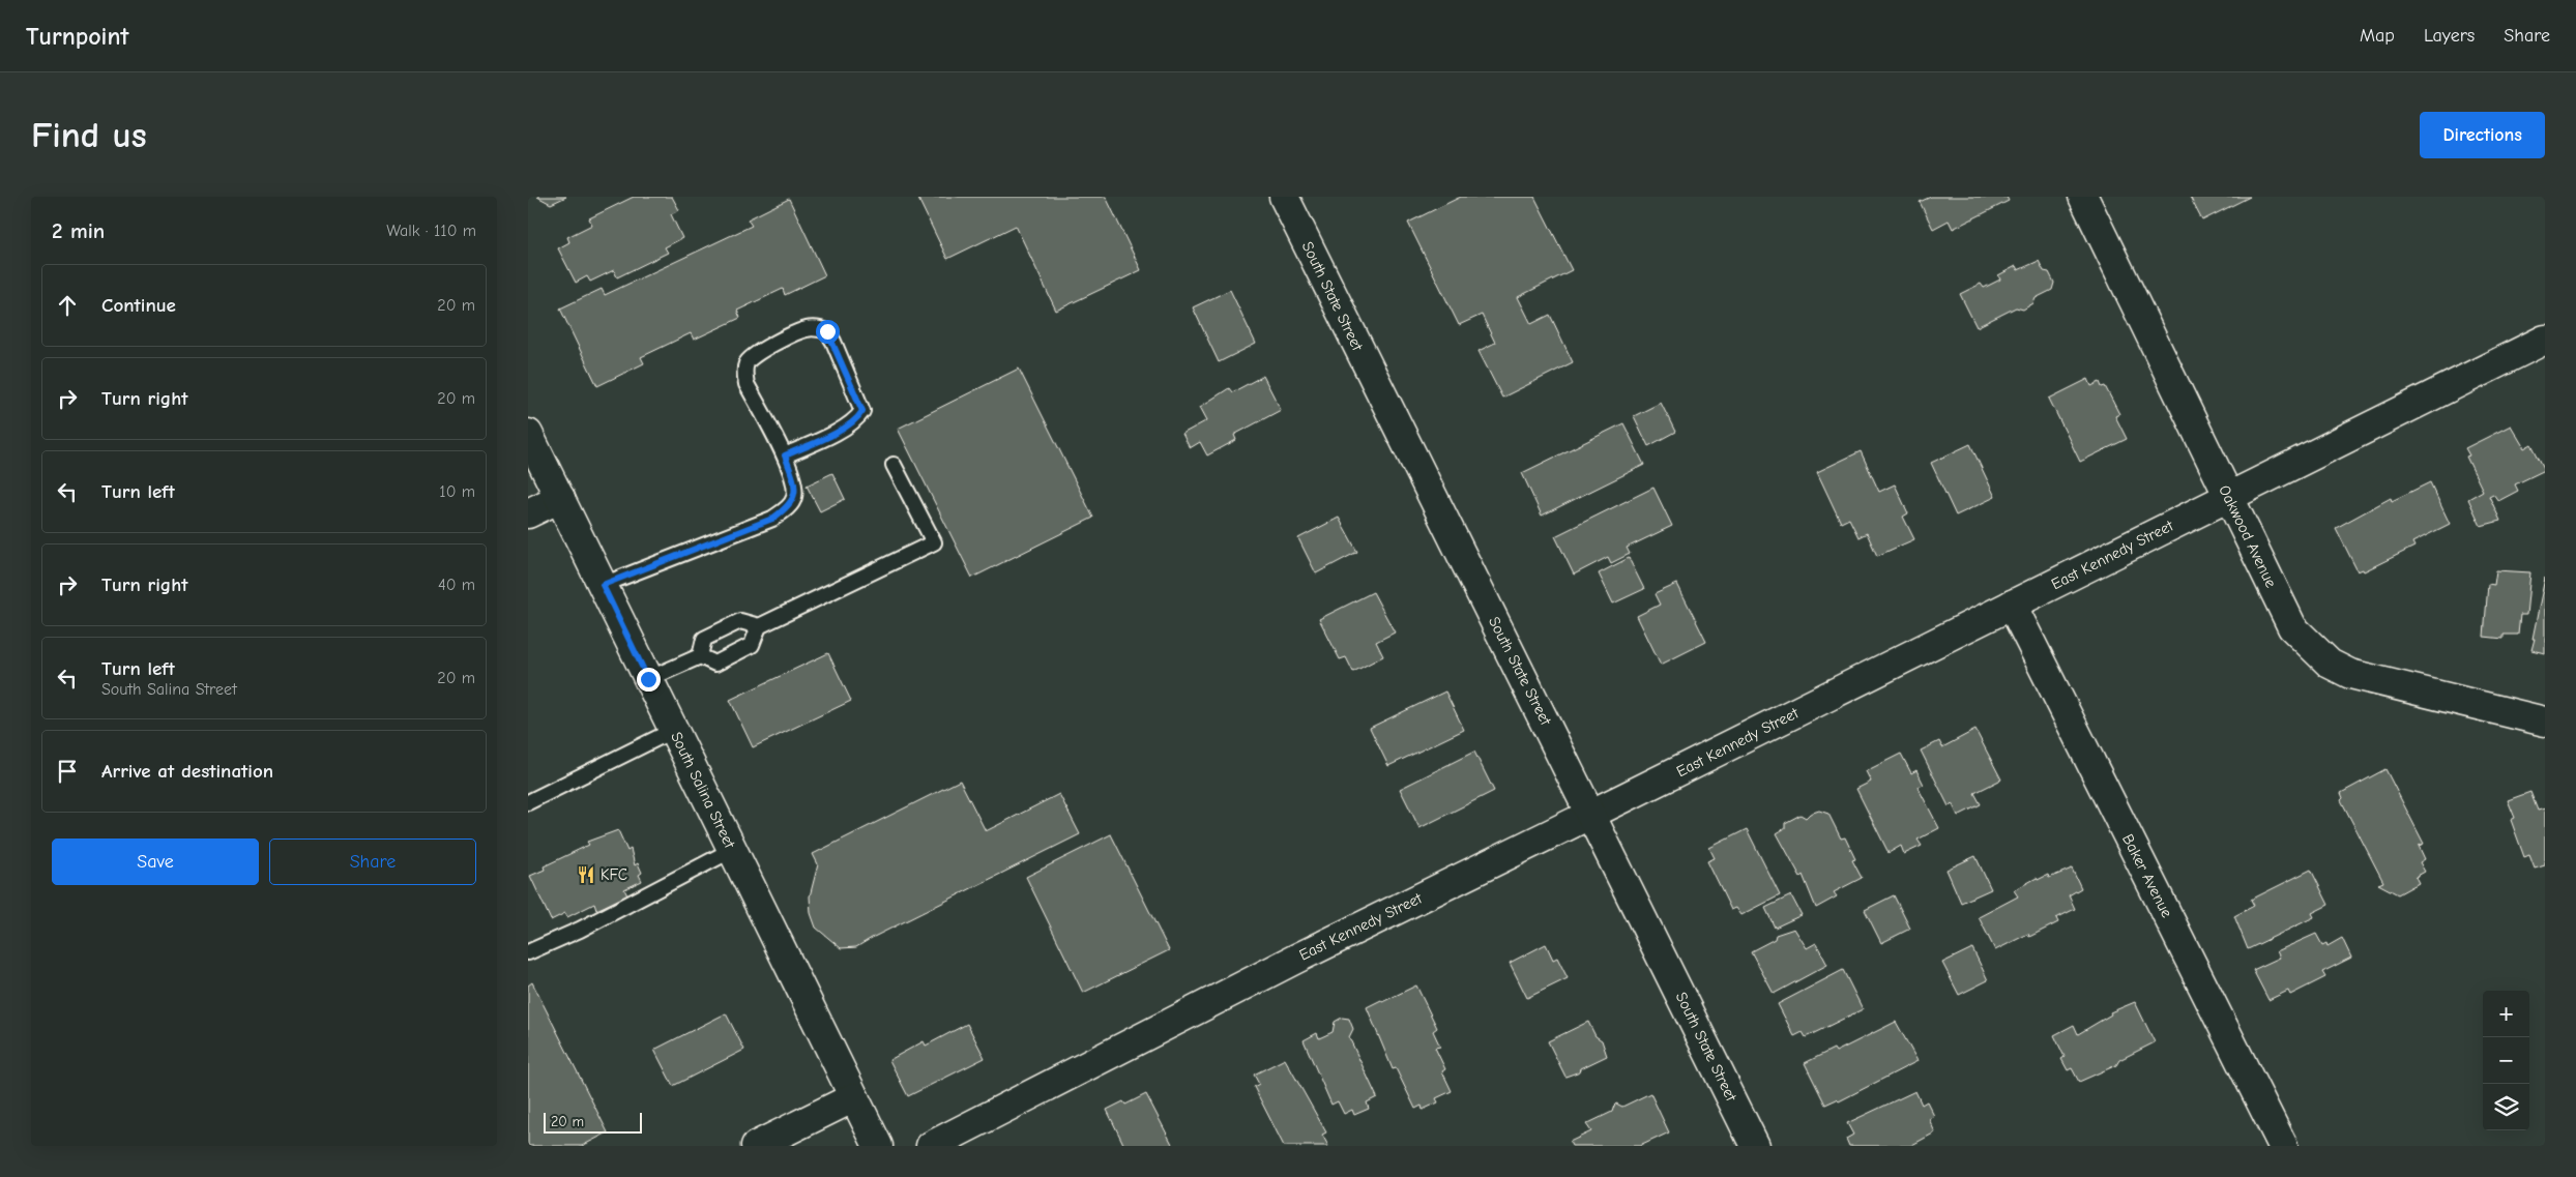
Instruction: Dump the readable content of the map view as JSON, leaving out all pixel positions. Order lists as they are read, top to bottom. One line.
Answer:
{"streets":{"street":["South State Street","Oakwood Avenue","East Kennedy Street","South Salina Street","Baker Avenue"]},"crossings":[["South State Street","East Kennedy Street"],["Oakwood Avenue","East Kennedy Street"],["East Kennedy Street","Baker Avenue"]],"places":{"restaurant":["KFC"]},"scale_bar":"20 m","page":{"header":"Turnpoint","nav":["Map","Layers","Share"],"buttons":["Directions",["Save","Share"]],"title":"Find us","heading":["2 min","Walk · 110 m"],"list":[["Continue","20 m"],["Turn right","20 m"],["Turn left","10 m"],["Turn right","40 m"],["Turn left","South Salina Street","20 m"],"Arrive at destination"],"map_buttons":["+","−"],"scale":"20 m"}}
